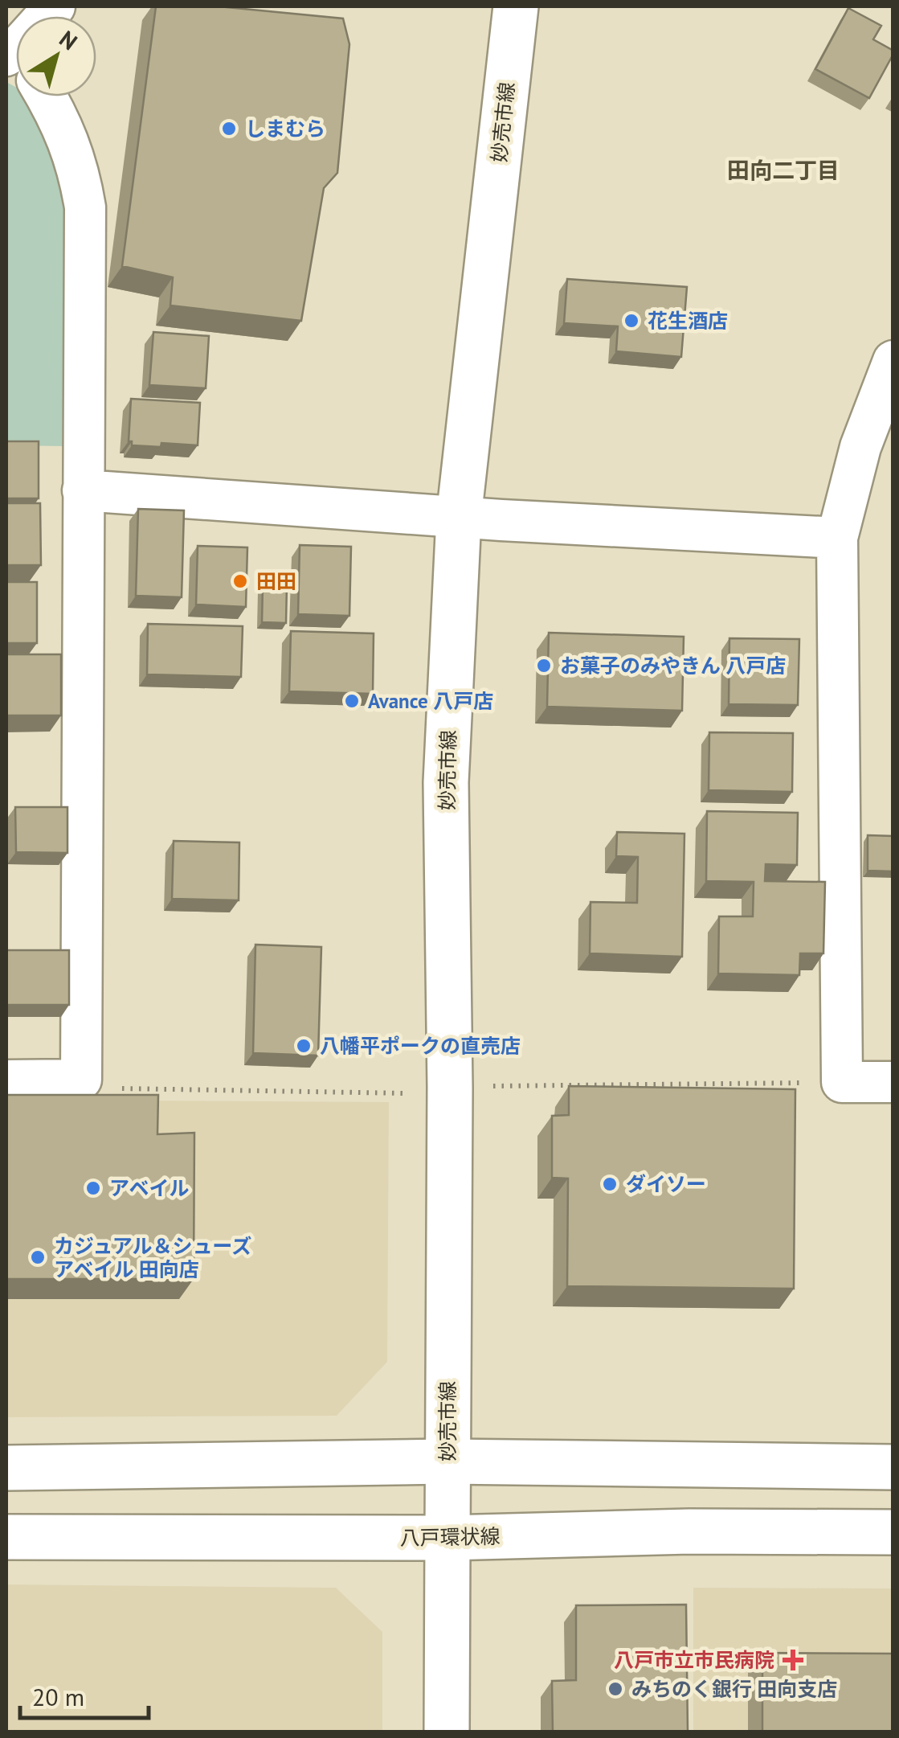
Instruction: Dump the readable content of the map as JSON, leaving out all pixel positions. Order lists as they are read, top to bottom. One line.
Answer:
{"streets":{"main road":["妙売市線","八戸環状線"]},"crossings":[["妙売市線","八戸環状線"]],"districts":["田向二丁目"],"places":{"other":["しまむら","花生酒店","田田","お菓子のみやきん 八戸店","Avance 八戸店","八幡平ポークの直売店","ダイソー","アベイル","カジュアル＆シューズ アベイル 田向店","みちのく銀行 田向支店"],"health":["八戸市立市民病院"]},"scale_bar":"20 m","north":"top right"}
